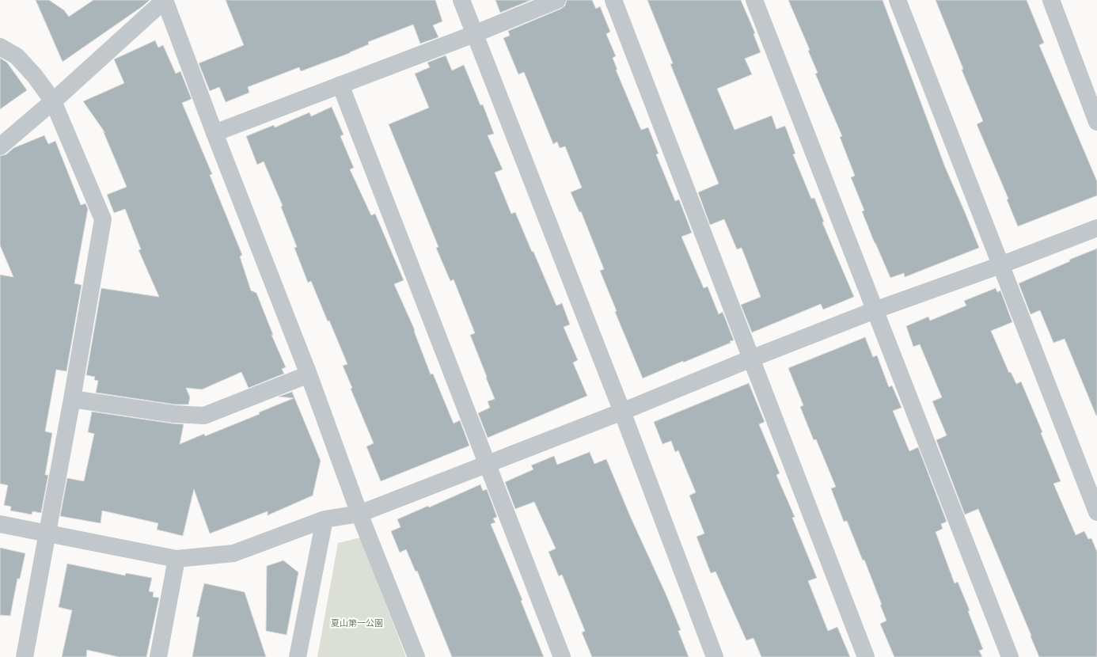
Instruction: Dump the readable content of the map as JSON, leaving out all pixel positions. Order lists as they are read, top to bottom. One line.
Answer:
{"parks":["夏山第一公園"]}
